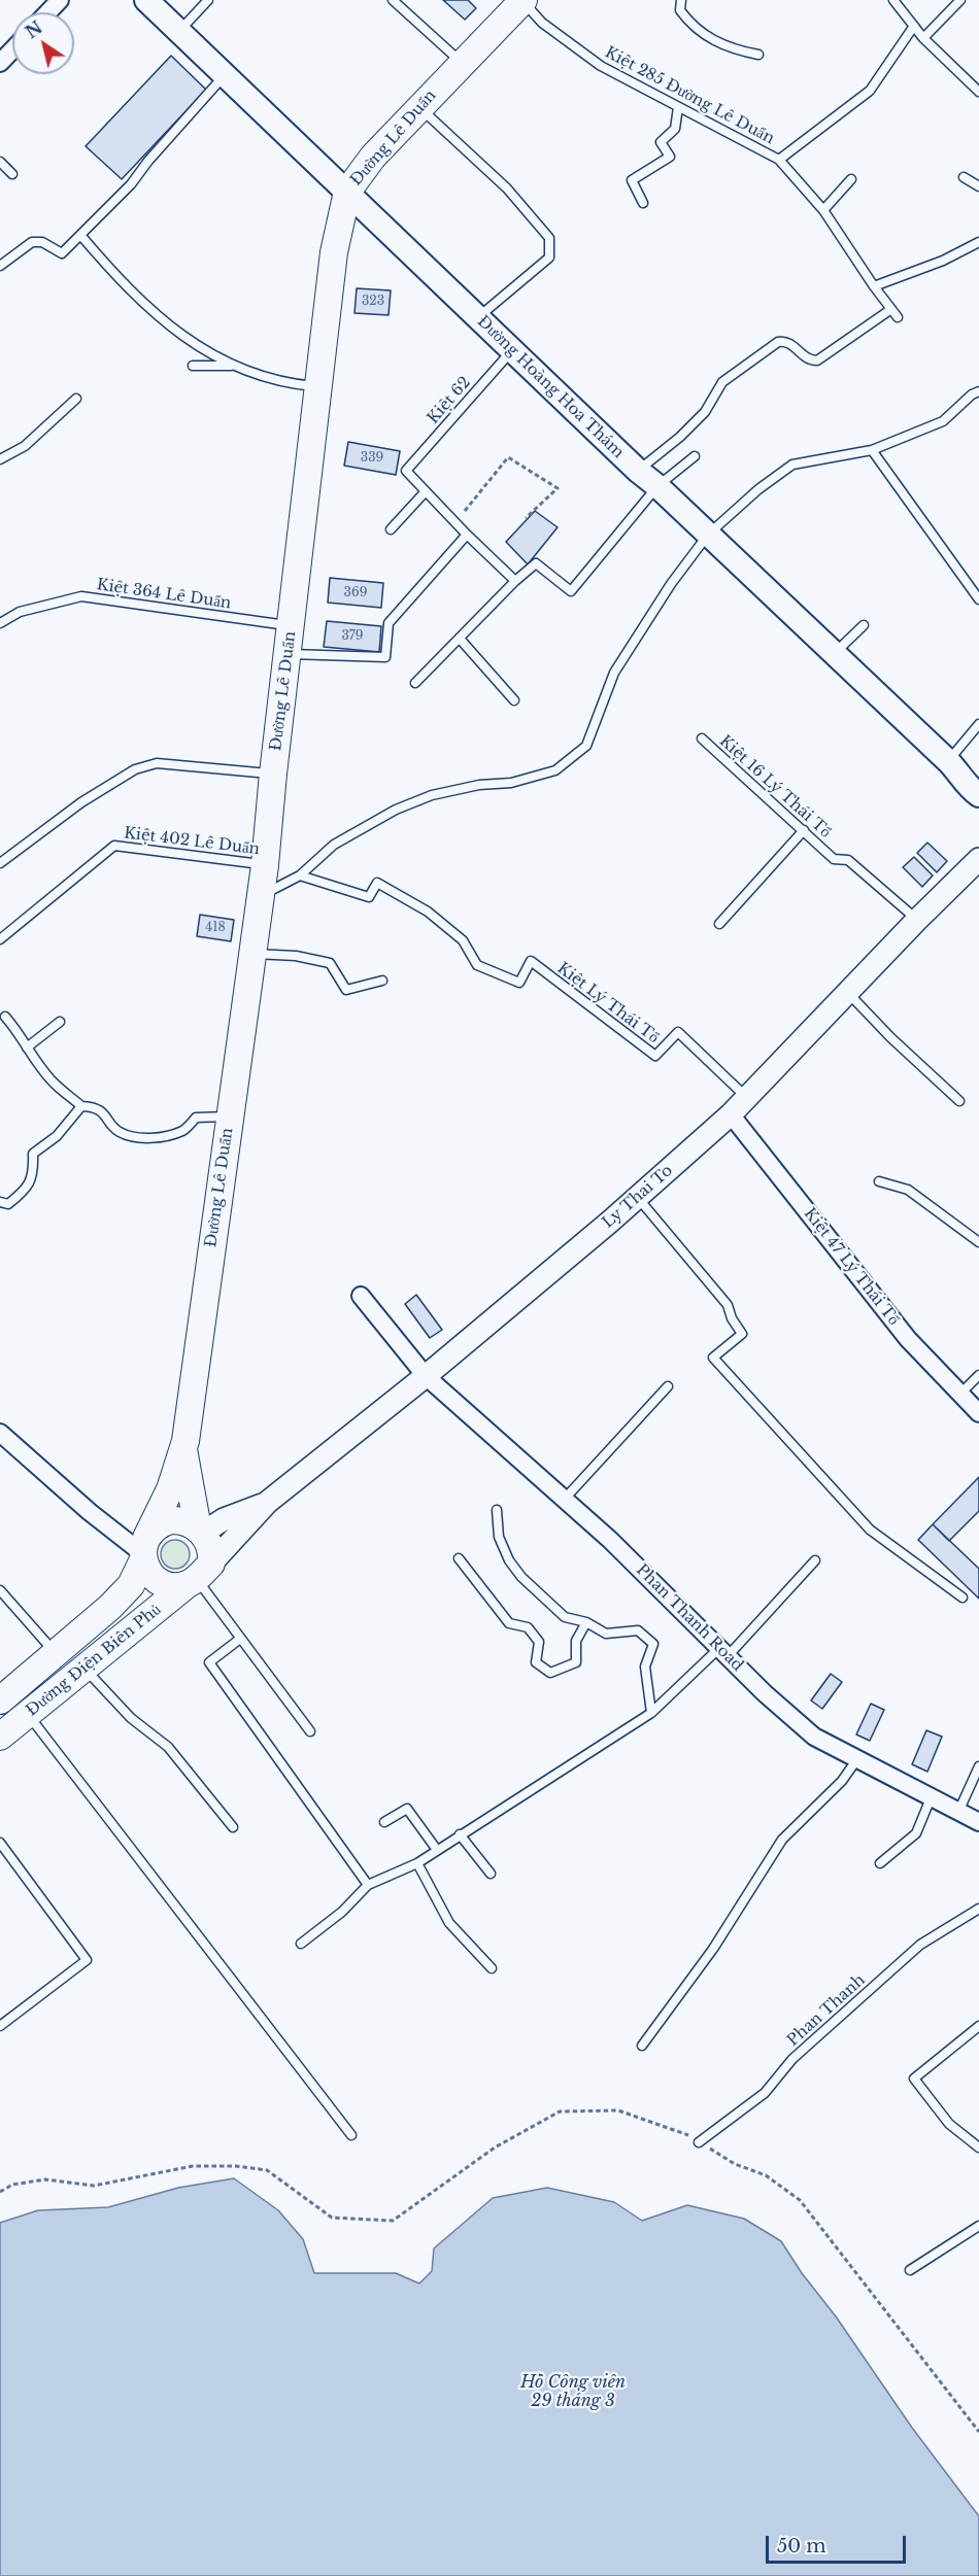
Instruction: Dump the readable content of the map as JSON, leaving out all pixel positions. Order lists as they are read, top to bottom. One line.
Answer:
{"streets":{"main road":["Đường Lê Duẩn","Đường Hoàng Hoa Thám","Đường Điện Biên Phủ"],"street":["Ly Thai To","Kiệt 47 Lý Thái Tổ","Phan Thanh Road"],"lane":["Kiệt 285 Đường Lê Duẩn","Kiệt 62","Kiệt 364 Lê Duẩn","Kiệt 16 Lý Thái Tổ","Kiệt 402 Lê Duẩn","Kiệt Lý Thái Tổ","Phan Thanh"]},"crossings":[["Kiệt 285 Đường Lê Duẩn","Đường Lê Duẩn"],["Đường Lê Duẩn","Đường Hoàng Hoa Thám"],["Đường Lê Duẩn","Kiệt 364 Lê Duẩn"],["Đường Lê Duẩn","Kiệt 402 Lê Duẩn"],["Đường Lê Duẩn","Đường Điện Biên Phủ"],["Đường Hoàng Hoa Thám","Kiệt 62"],["Kiệt 16 Lý Thái Tổ","Ly Thai To"],["Kiệt Lý Thái Tổ","Ly Thai To"],["Ly Thai To","Kiệt 47 Lý Thái Tổ"],["Ly Thai To","Phan Thanh Road"]],"water":["Hồ Công viên 29 tháng 3"],"house_numbers":["323","339","369","379","418"],"scale_bar":"50 m","north":"top left"}
